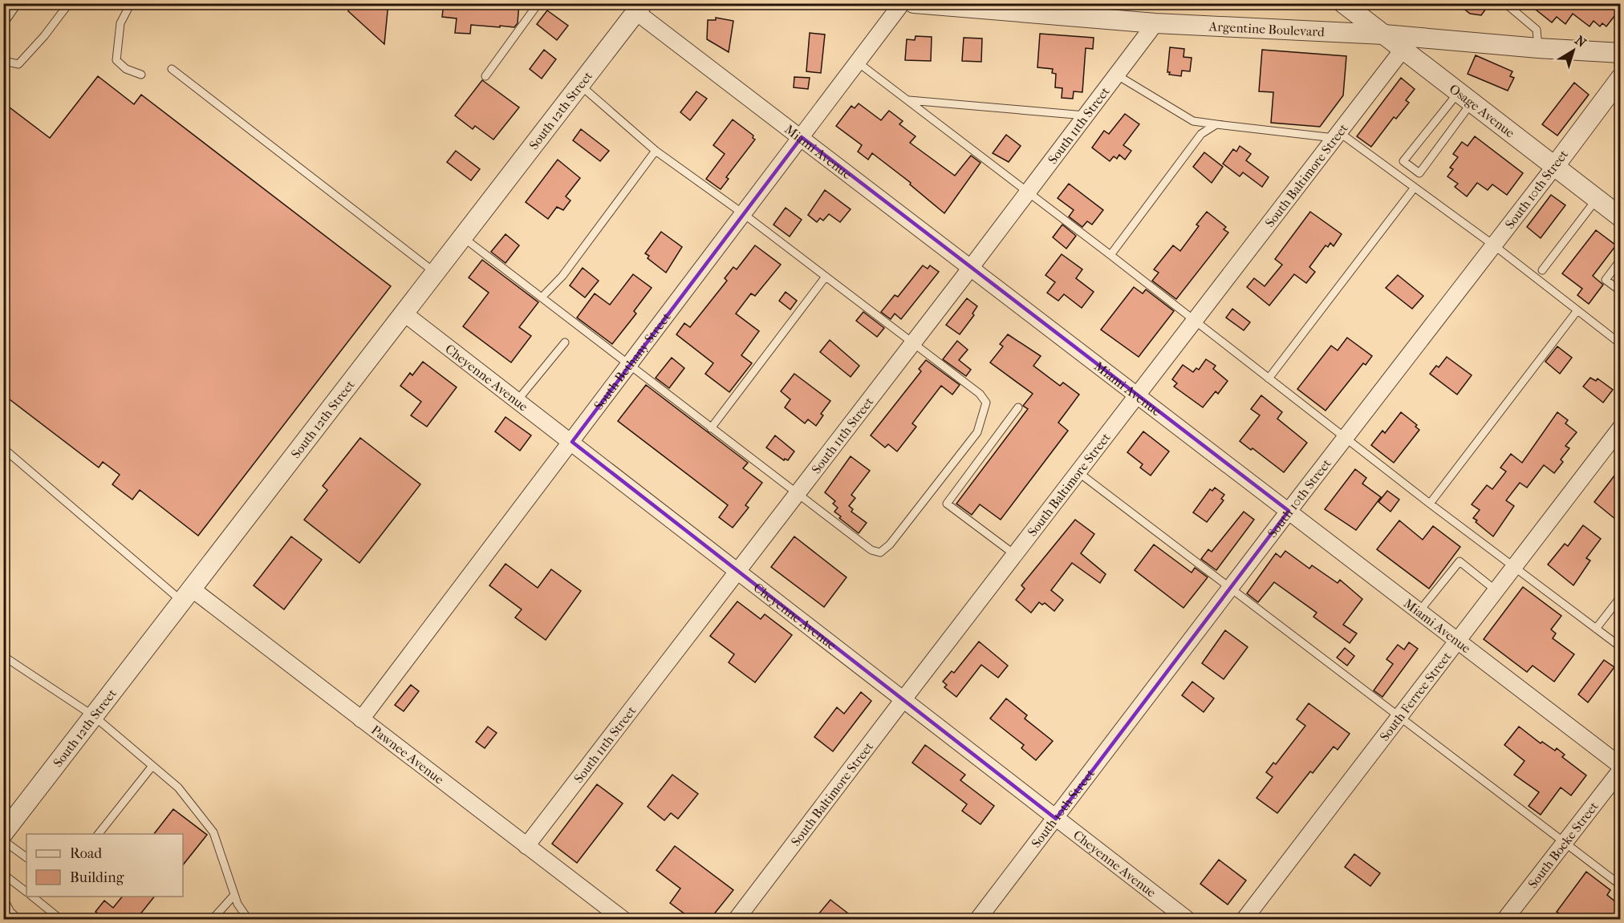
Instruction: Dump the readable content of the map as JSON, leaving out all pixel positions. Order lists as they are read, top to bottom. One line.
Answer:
{"streets":{"street":["Argentine Boulevard","South 12th Street","Osage Avenue","South 11th Street","Miami Avenue","South Baltimore Street","South 10th Street","South Bethany Street","Cheyenne Avenue","South Ferree Street","Pawnee Avenue","South Boeke Street"]},"crossings":[["Argentine Boulevard","Osage Avenue"],["Argentine Boulevard","South 11th Street"],["South 12th Street","Miami Avenue"],["South 12th Street","Cheyenne Avenue"],["South 12th Street","Pawnee Avenue"],["Osage Avenue","South Baltimore Street"],["Osage Avenue","South 10th Street"],["South 11th Street","Miami Avenue"],["South 11th Street","Cheyenne Avenue"],["South 11th Street","Pawnee Avenue"],["Miami Avenue","South Baltimore Street"],["Miami Avenue","South 10th Street"],["Miami Avenue","South Bethany Street"],["Miami Avenue","South Ferree Street"],["Miami Avenue","South Boeke Street"],["South Baltimore Street","Cheyenne Avenue"],["South 10th Street","Cheyenne Avenue"],["South Bethany Street","Cheyenne Avenue"],["South Bethany Street","Pawnee Avenue"]],"legend":["Road","Building"],"north":"top right"}
